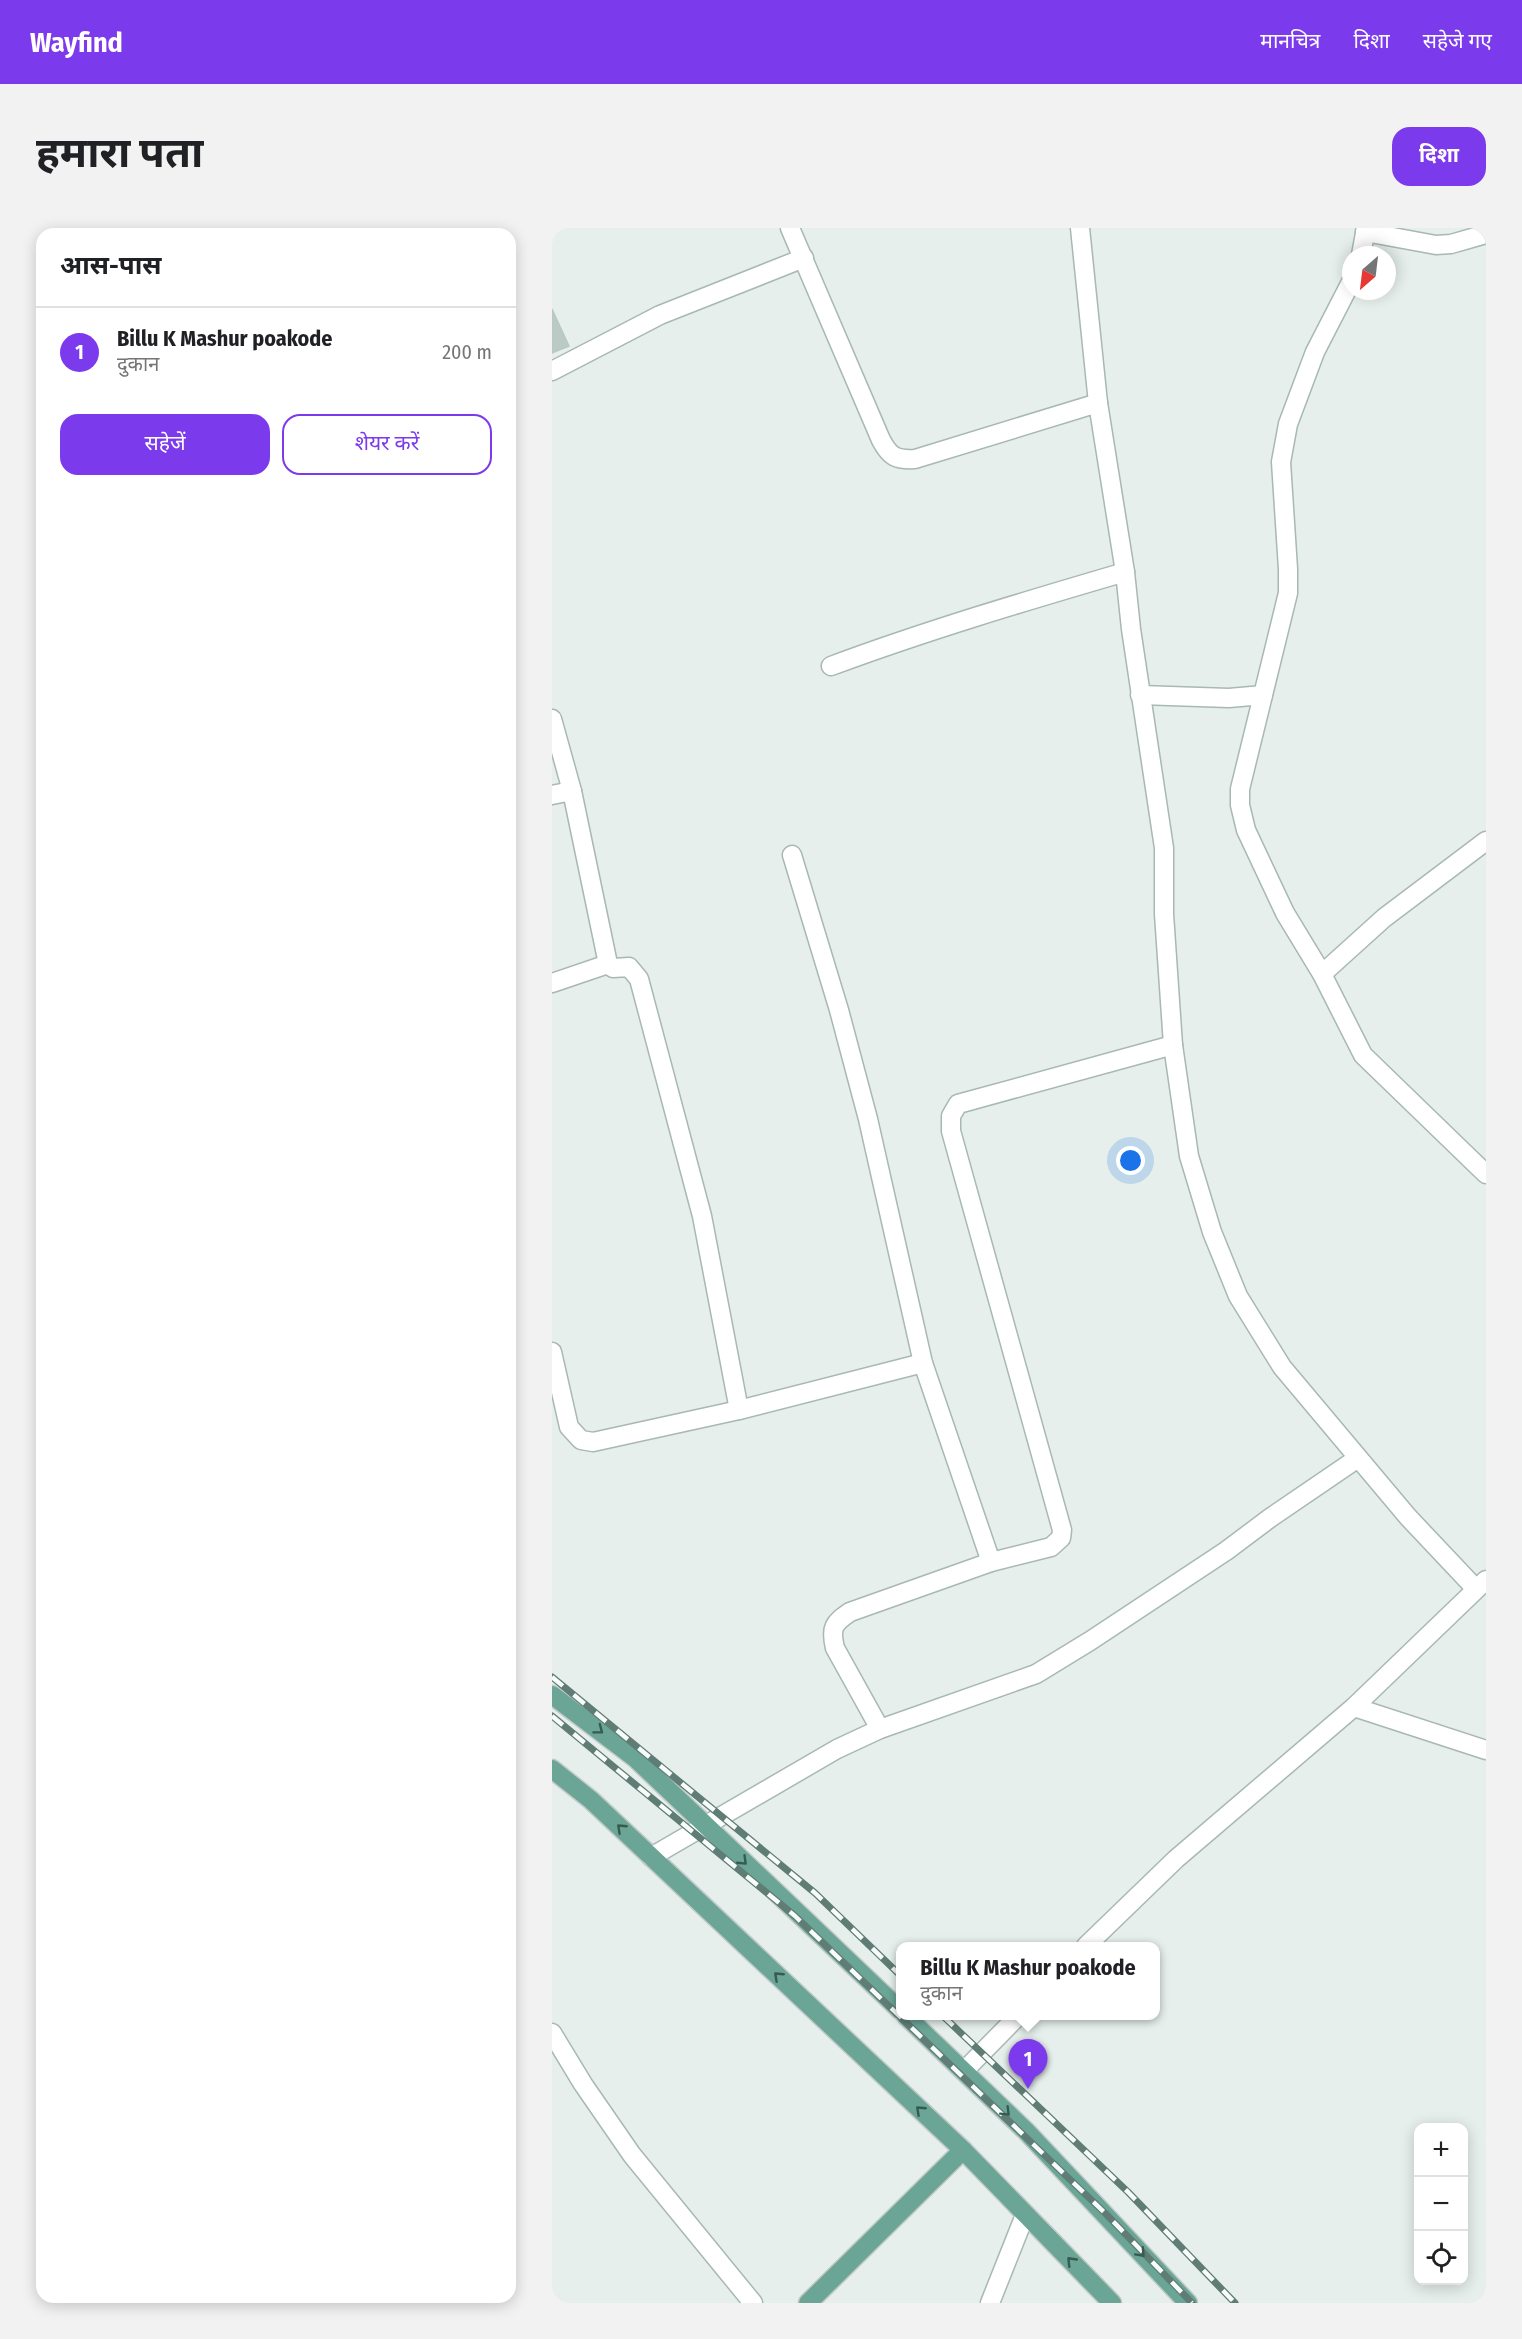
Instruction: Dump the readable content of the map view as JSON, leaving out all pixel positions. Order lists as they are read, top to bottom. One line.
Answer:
{"north":"bottom left","page":{"header":"Wayfind","nav":["मानचित्र","दिशा","सहेजे गए"],"buttons":["दिशा",["सहेजें","शेयर करें"]],"title":"हमारा पता","heading":"आस-पास","list":[{"mark":"1","name":"Billu K Mashur poakode","note":"दुकान","value":"200 m"}],"popup":["Billu K Mashur poakode","दुकान"],"pins":"1","map_buttons":["+","−"]}}
